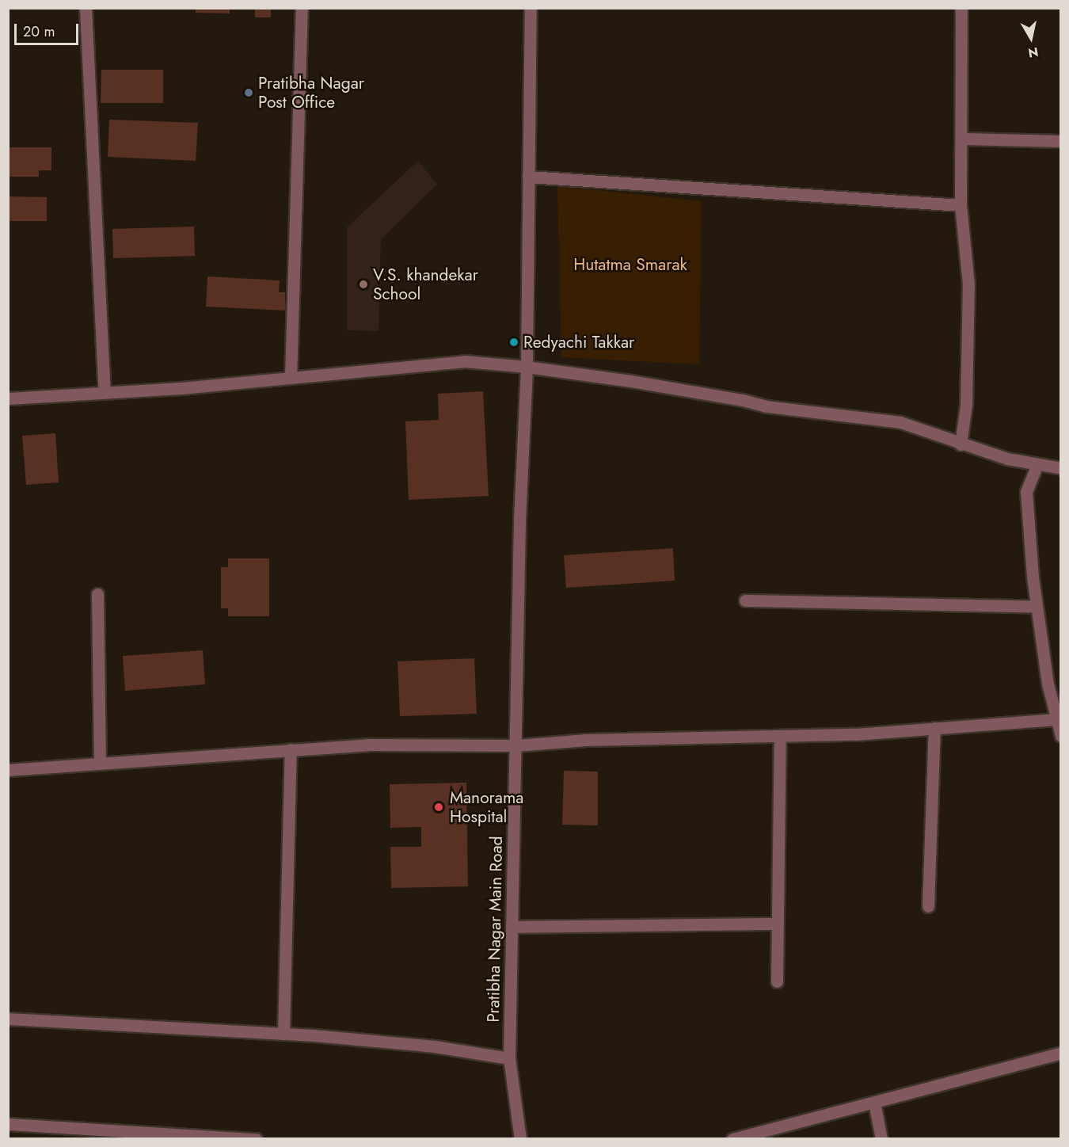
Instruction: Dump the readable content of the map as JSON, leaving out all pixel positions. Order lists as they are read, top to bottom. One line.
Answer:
{"streets":{"street":["Pratibha Nagar Main Road"]},"parks":["Hutatma Smarak"],"places":["Pratibha Nagar Post Office","V.S. khandekar School","Redyachi Takkar","Manorama Hospital"],"scale_bar":"20 m","north":"bottom"}
